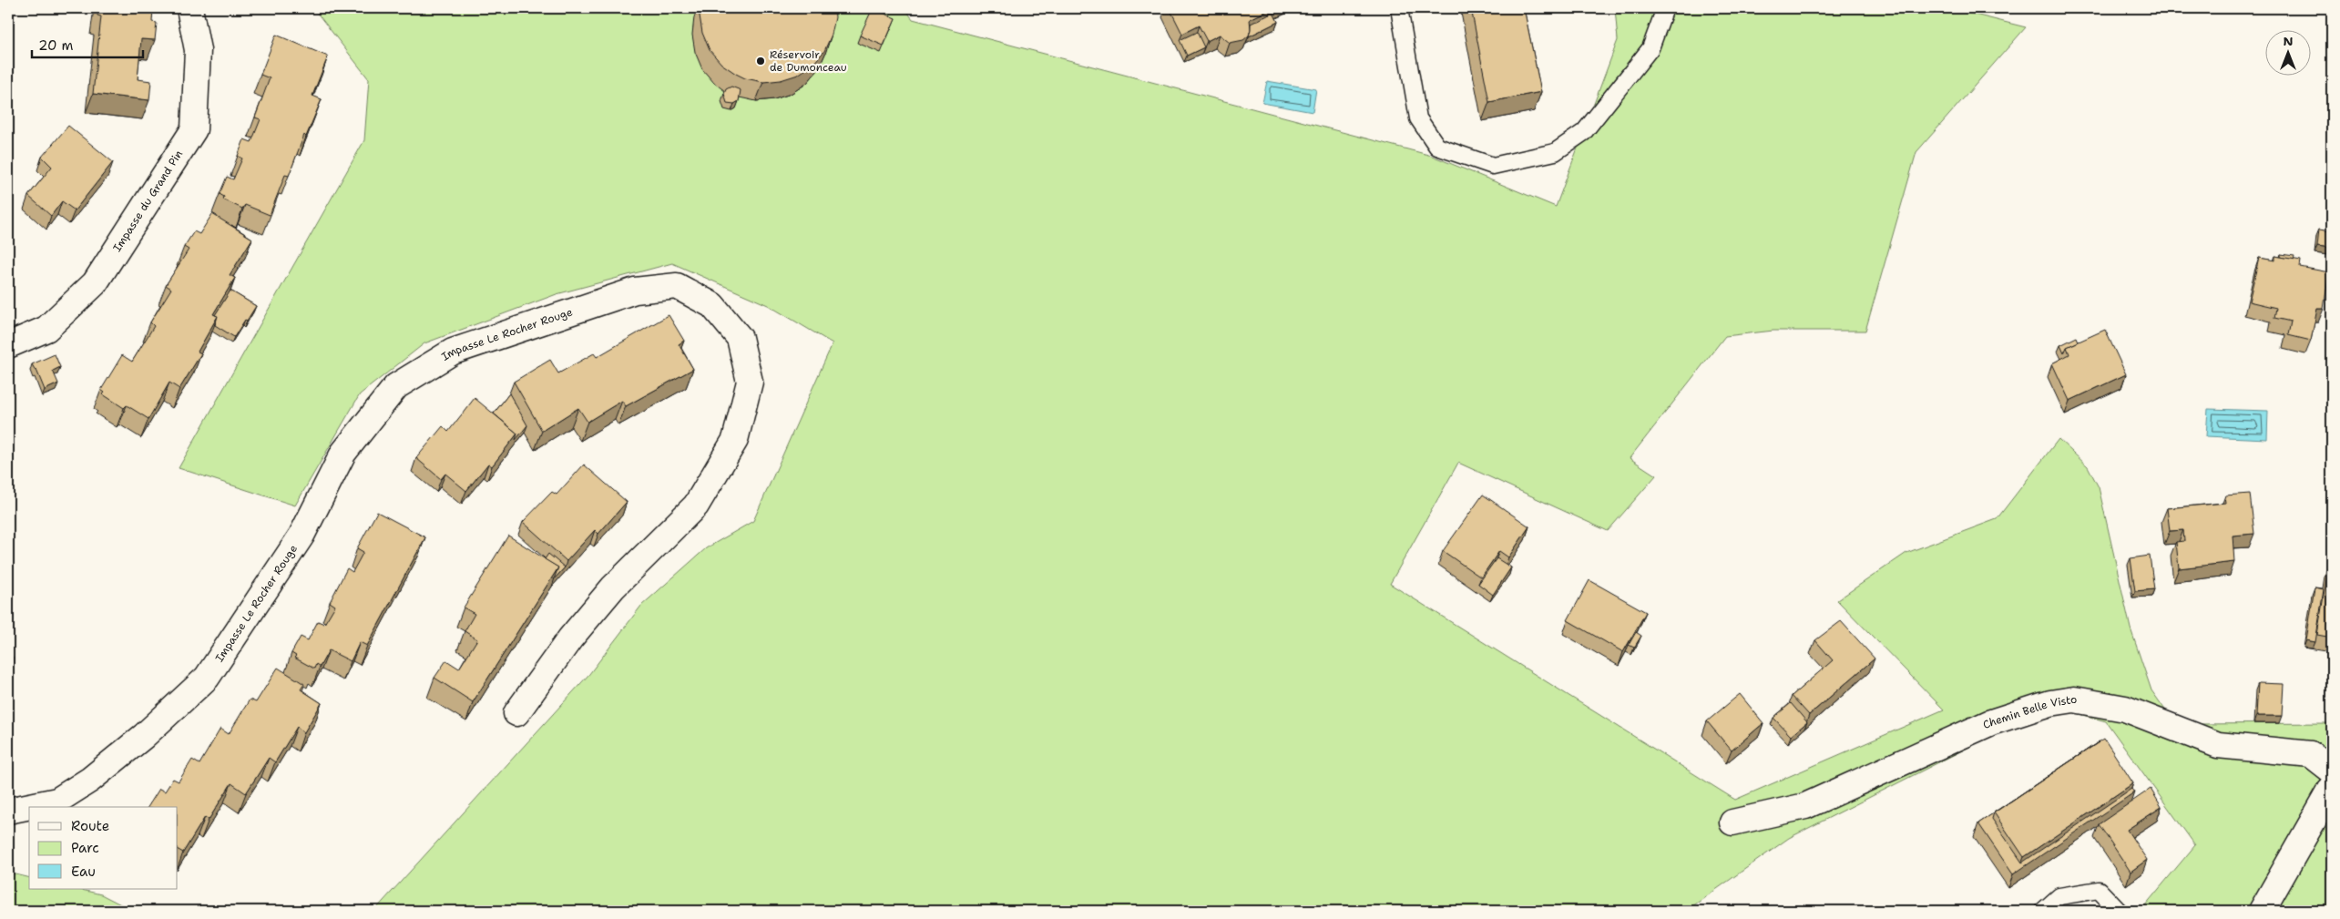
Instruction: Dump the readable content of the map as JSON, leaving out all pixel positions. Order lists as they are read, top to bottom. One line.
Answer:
{"streets":{"street":["Impasse du Grand Pin","Impasse Le Rocher Rouge","Chemin Belle Visto"]},"places":["Réservoir de Dumonceau"],"legend":["Route","Parc","Eau"],"scale_bar":"20 m","north":"top"}
